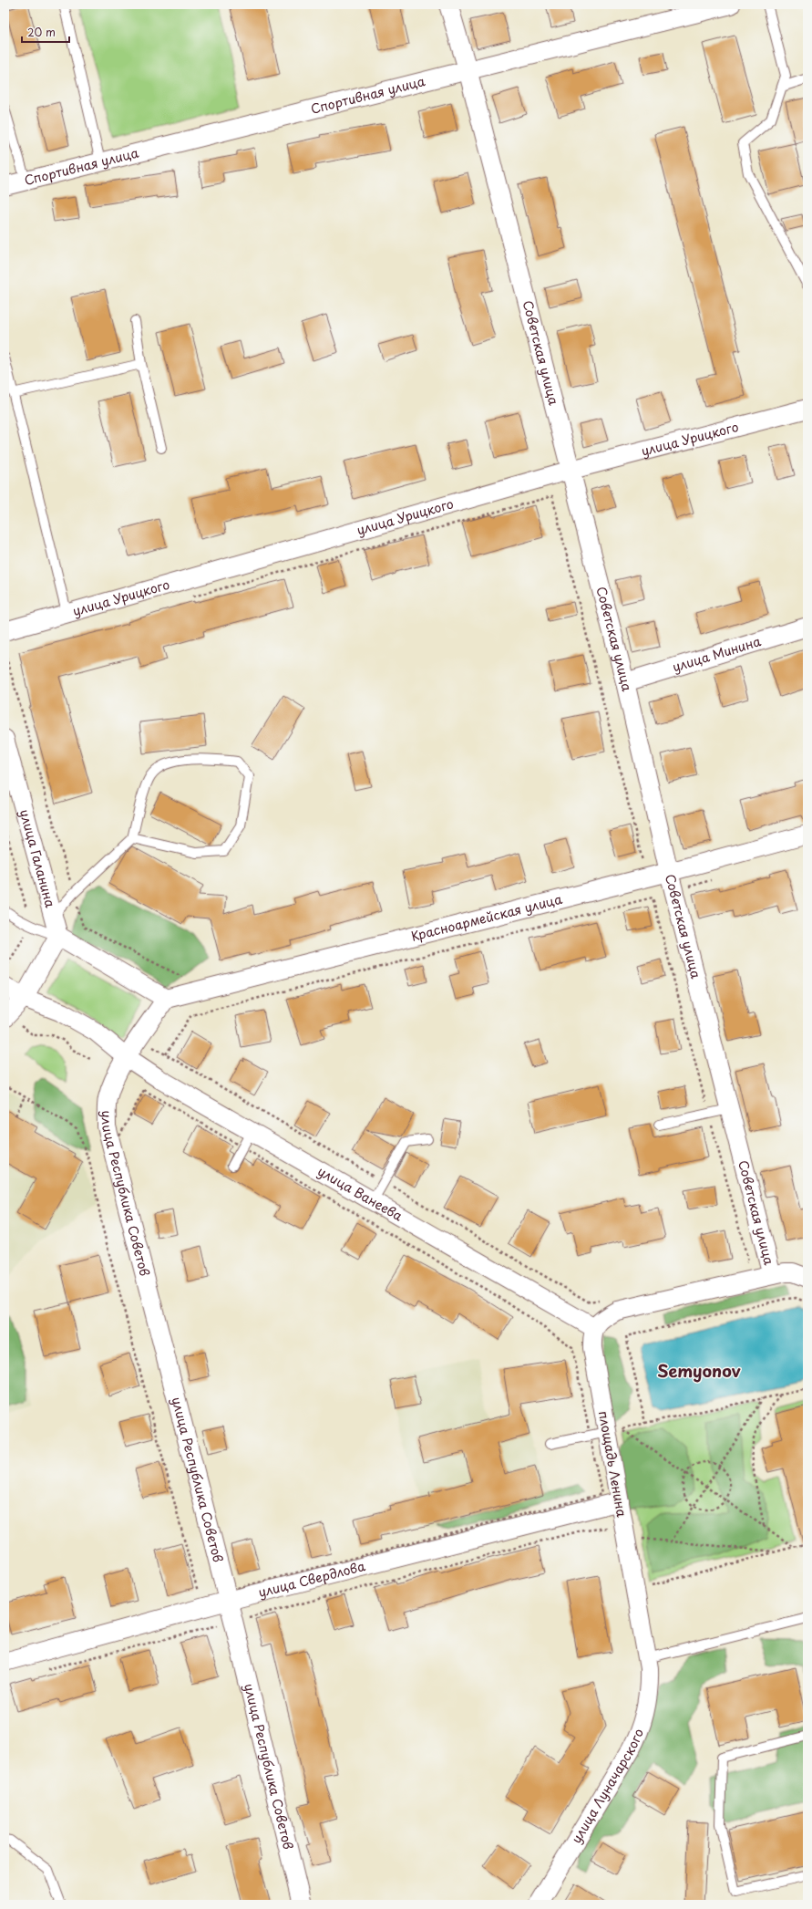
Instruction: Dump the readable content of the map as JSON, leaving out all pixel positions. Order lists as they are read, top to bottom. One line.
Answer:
{"streets":{"street":["Спортивная улица","Советская улица","улица Урицкого","улица Минина","улица Галанина","Красноармейская улица","улица Республика Советов","улица Ванеева","площадь Ленина","улица Свердлова","улица Луначарского"]},"crossings":[["Спортивная улица","Советская улица"],["Советская улица","улица Урицкого"],["Советская улица","улица Минина"],["Советская улица","Красноармейская улица"],["Красноармейская улица","улица Республика Советов"],["улица Республика Советов","улица Ванеева"],["улица Республика Советов","улица Свердлова"],["улица Ванеева","площадь Ленина"],["площадь Ленина","улица Свердлова"],["площадь Ленина","улица Луначарского"]],"districts":["Semyonov"],"scale_bar":"20 m"}
